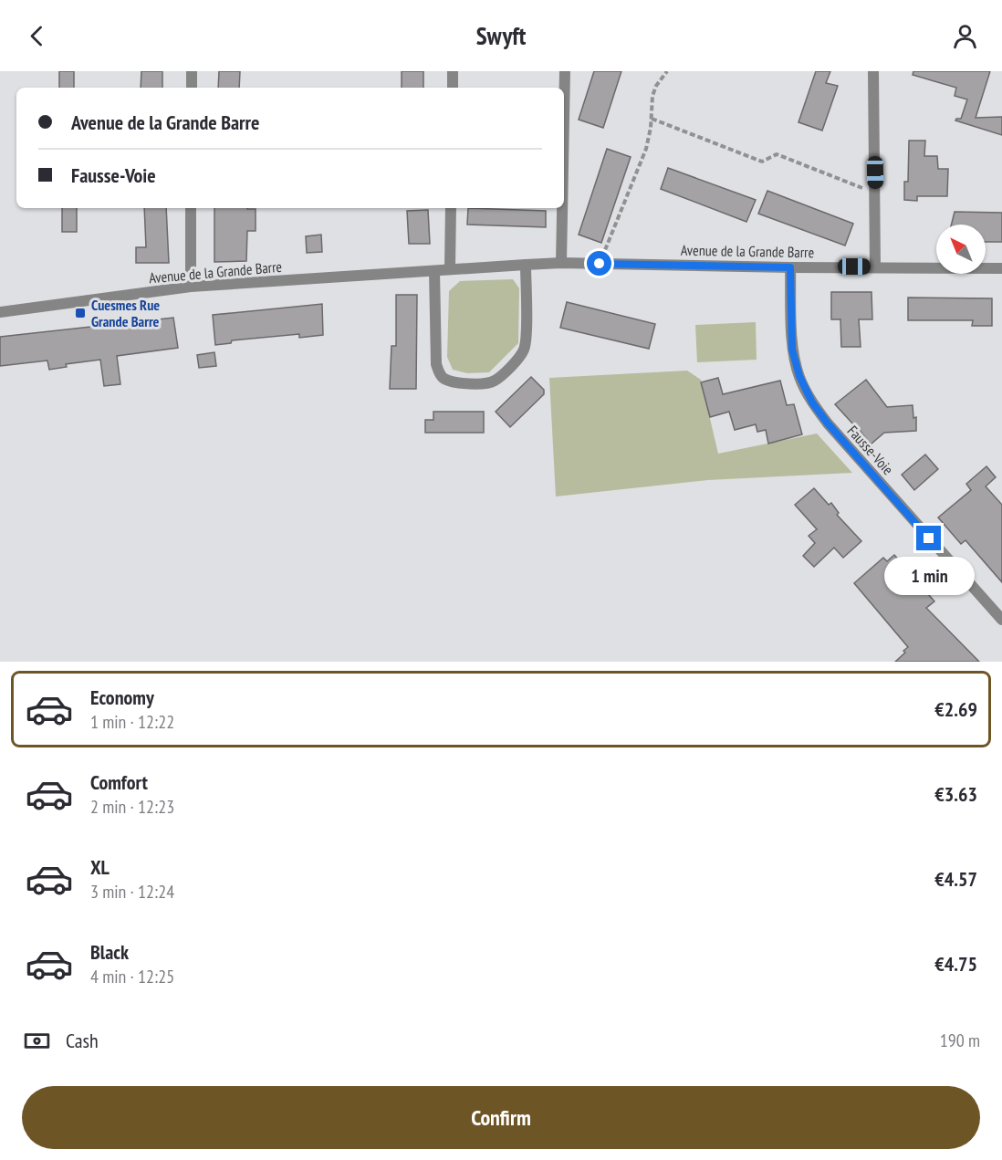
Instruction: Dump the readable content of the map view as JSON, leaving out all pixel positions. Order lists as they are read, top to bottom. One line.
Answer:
{"streets":{"street":["Avenue de la Grande Barre","Fausse-Voie"]},"crossings":[["Avenue de la Grande Barre","Fausse-Voie"]],"places":{"transit":["Cuesmes Rue Grande Barre"]},"north":"top left","page":{"header":"Swyft","banner":["Avenue de la Grande Barre","Fausse-Voie"],"bubble":"1 min","list":[{"name":"Economy","note":"1 min · 12:22","value":"€2.69"},{"name":"Comfort","note":"2 min · 12:23","value":"€3.63"},{"name":"XL","note":"3 min · 12:24","value":"€4.57"},{"name":"Black","note":"4 min · 12:25","value":"€4.75"}],"pay":["Cash","190 m"],"buttons":"Confirm"}}
